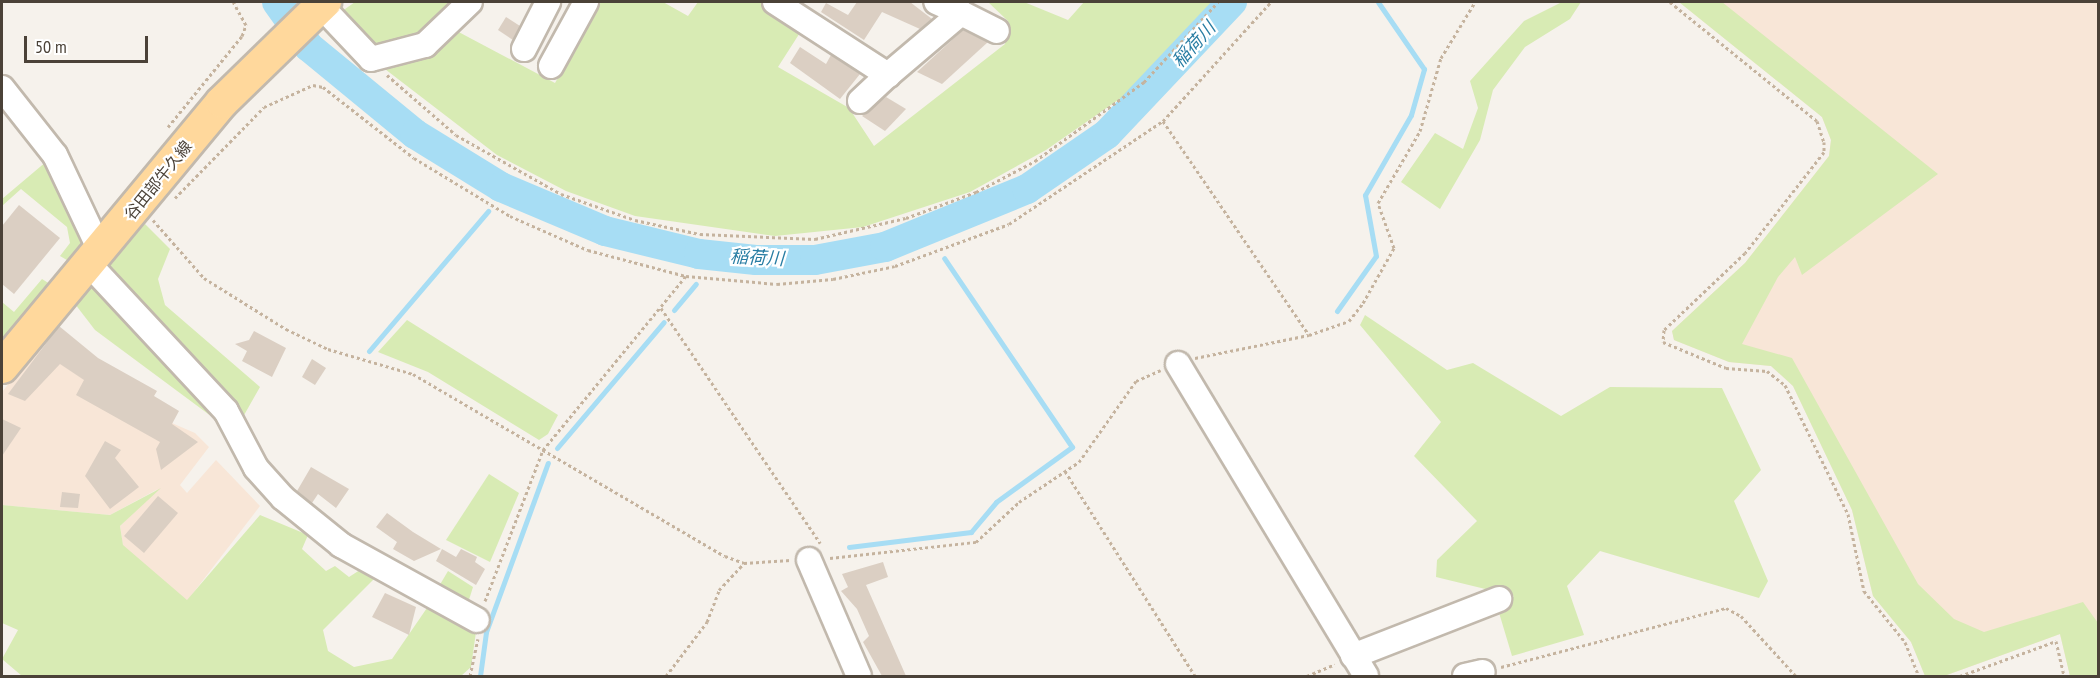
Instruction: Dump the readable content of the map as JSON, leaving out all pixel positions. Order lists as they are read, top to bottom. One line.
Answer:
{"streets":{"main road":["谷田部牛久線"]},"water":["稲荷川"],"scale_bar":"50 m"}
